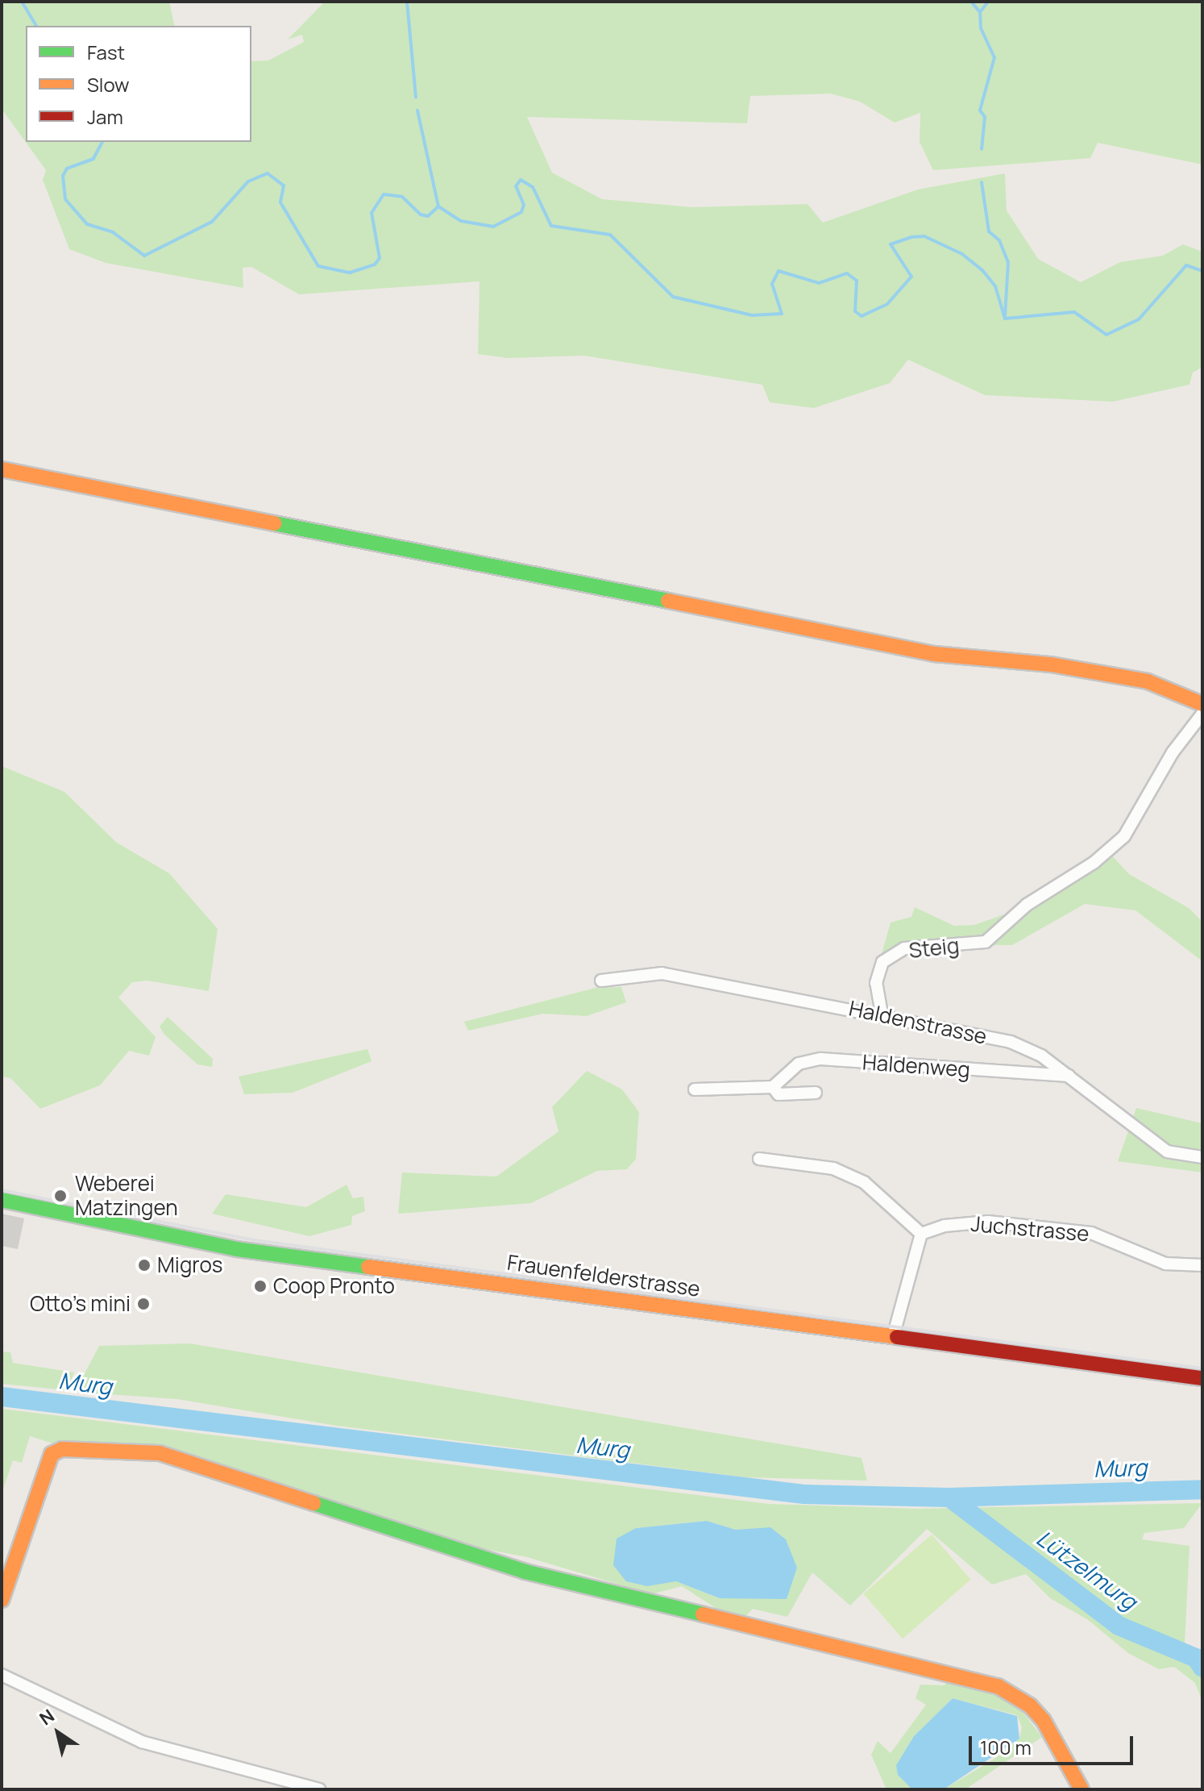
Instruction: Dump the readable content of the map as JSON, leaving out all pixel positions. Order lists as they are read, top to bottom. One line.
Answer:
{"streets":{"street":["Steig","Haldenstrasse","Haldenweg","Juchstrasse","Frauenfelderstrasse"]},"crossings":[["Steig","Haldenstrasse"],["Haldenstrasse","Haldenweg"]],"water":["Murg","Lützelmurg"],"places":["Weberei Matzingen","Migros","Coop Pronto","Otto's mini"],"legend":["Fast","Slow","Jam"],"scale_bar":"100 m","north":"top left"}
